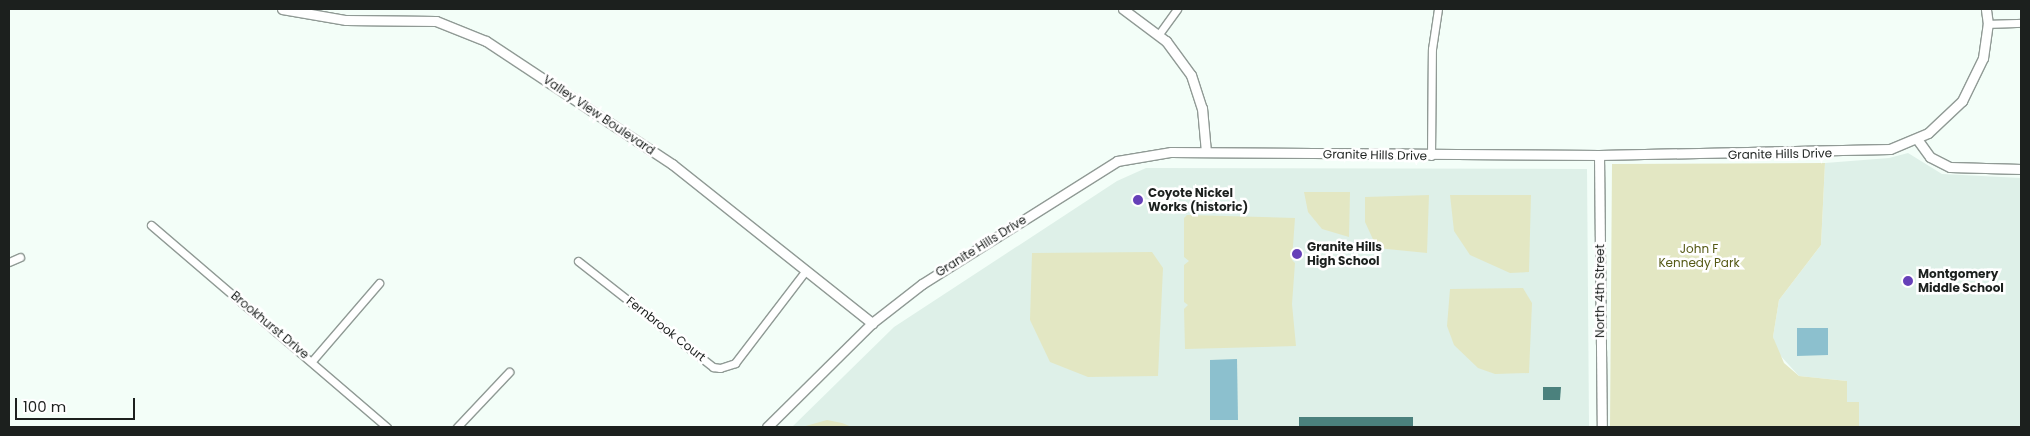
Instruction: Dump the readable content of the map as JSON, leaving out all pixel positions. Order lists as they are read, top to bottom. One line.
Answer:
{"streets":{"street":["Valley View Boulevard","Granite Hills Drive","North 4th Street","Brookhurst Drive","Fernbrook Court"]},"crossings":[["Valley View Boulevard","Granite Hills Drive"],["Valley View Boulevard","Fernbrook Court"],["Granite Hills Drive","North 4th Street"]],"parks":["John F Kennedy Park"],"places":["Coyote Nickel Works (historic)","Granite Hills High School","Montgomery Middle School"],"scale_bar":"100 m"}
